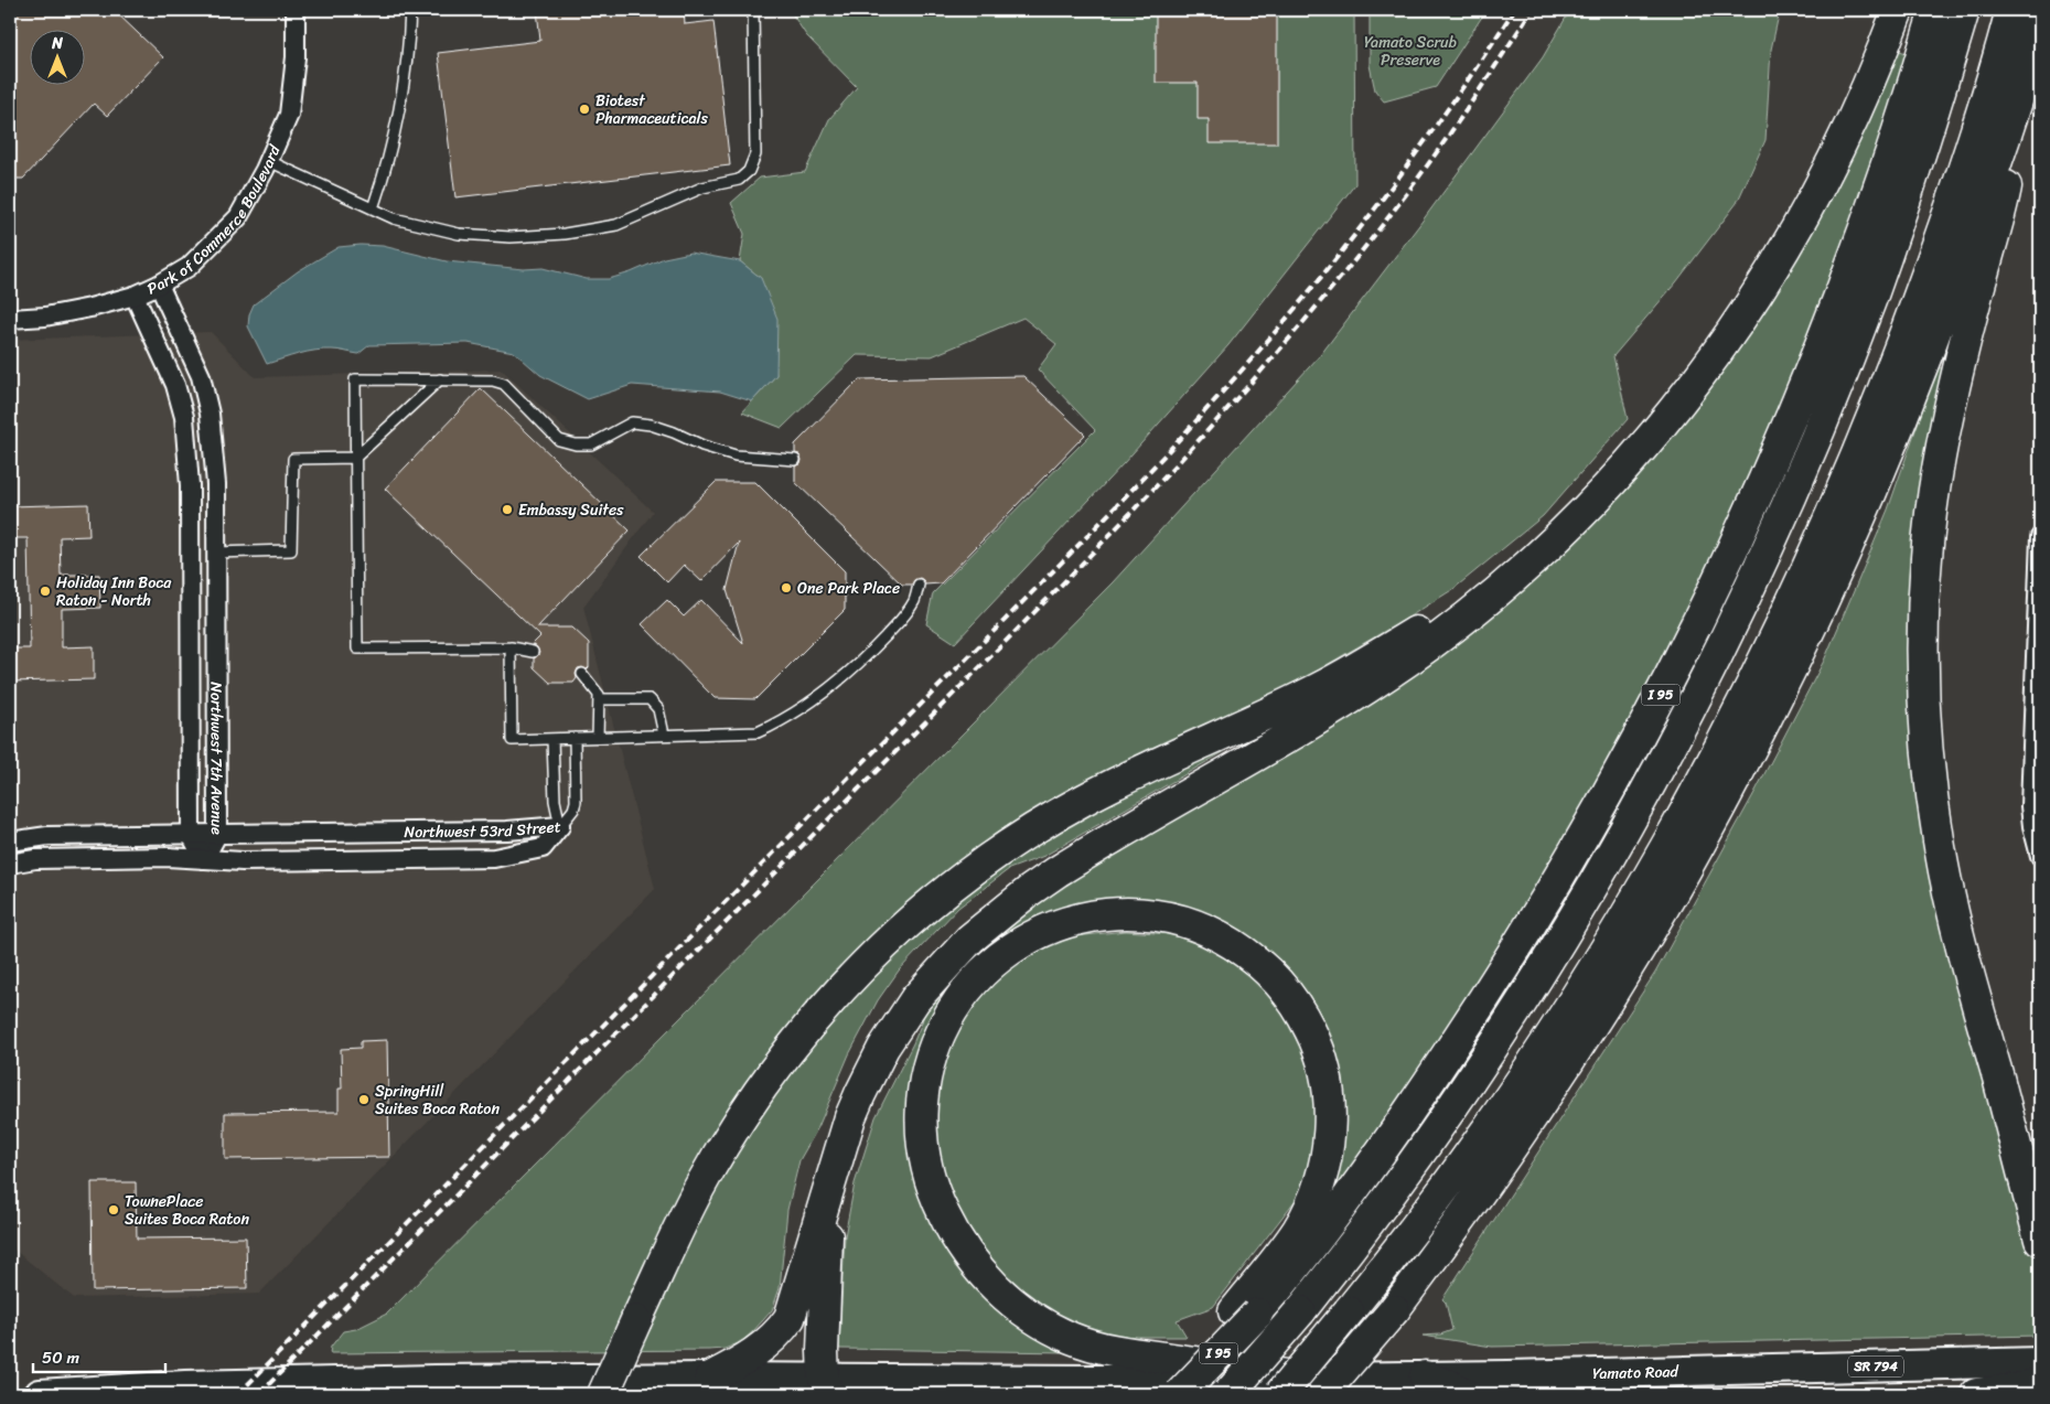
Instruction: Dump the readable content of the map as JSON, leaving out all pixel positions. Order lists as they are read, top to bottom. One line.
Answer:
{"streets":{"highway":["I 95"],"main road":["SR 794","Yamato Road"],"street":["Park of Commerce Boulevard","Northwest 7th Avenue","Northwest 53rd Street"]},"crossings":[["Park of Commerce Boulevard","Northwest 7th Avenue"],["Northwest 7th Avenue","Northwest 53rd Street"]],"parks":["Yamato Scrub Preserve"],"places":["Biotest Pharmaceuticals","Embassy Suites","One Park Place","Holiday Inn Boca Raton - North","SpringHill Suites Boca Raton","TownePlace Suites Boca Raton"],"scale_bar":"50 m","north":"top"}
